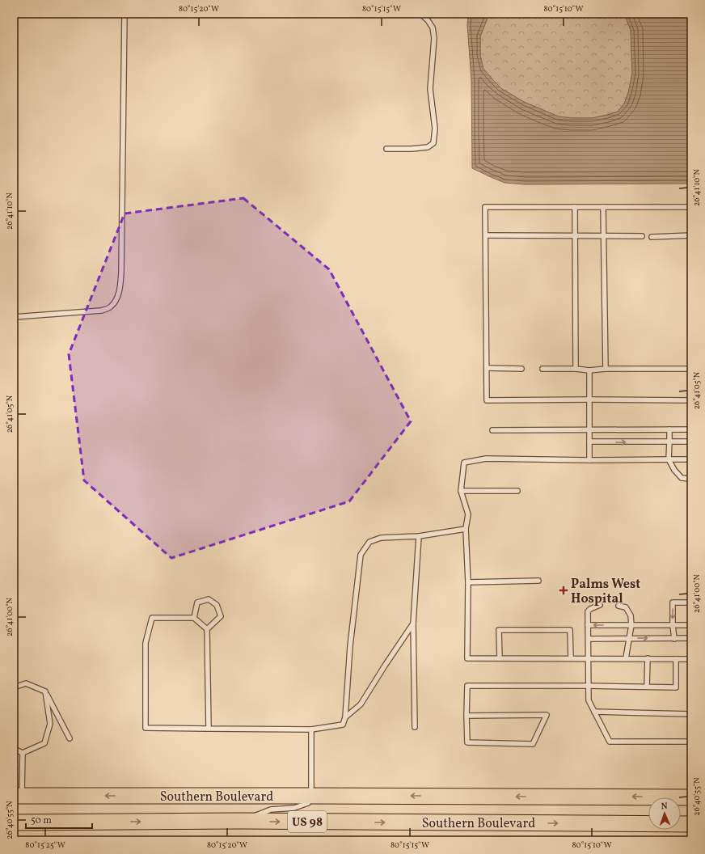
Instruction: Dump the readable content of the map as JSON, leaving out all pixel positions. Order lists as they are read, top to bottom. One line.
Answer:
{"streets":{"highway":["Southern Boulevard","US 98"]},"places":{"health":["Palms West Hospital"]},"scale_bar":"50 m","north":"top","coordinates":["80°15'20\"W","80°15'15\"W","80°15'10\"W","26°41'10\"N","26°41'05\"N","26°41'00\"N","26°40'55\"N","80°15'25\"W"]}
